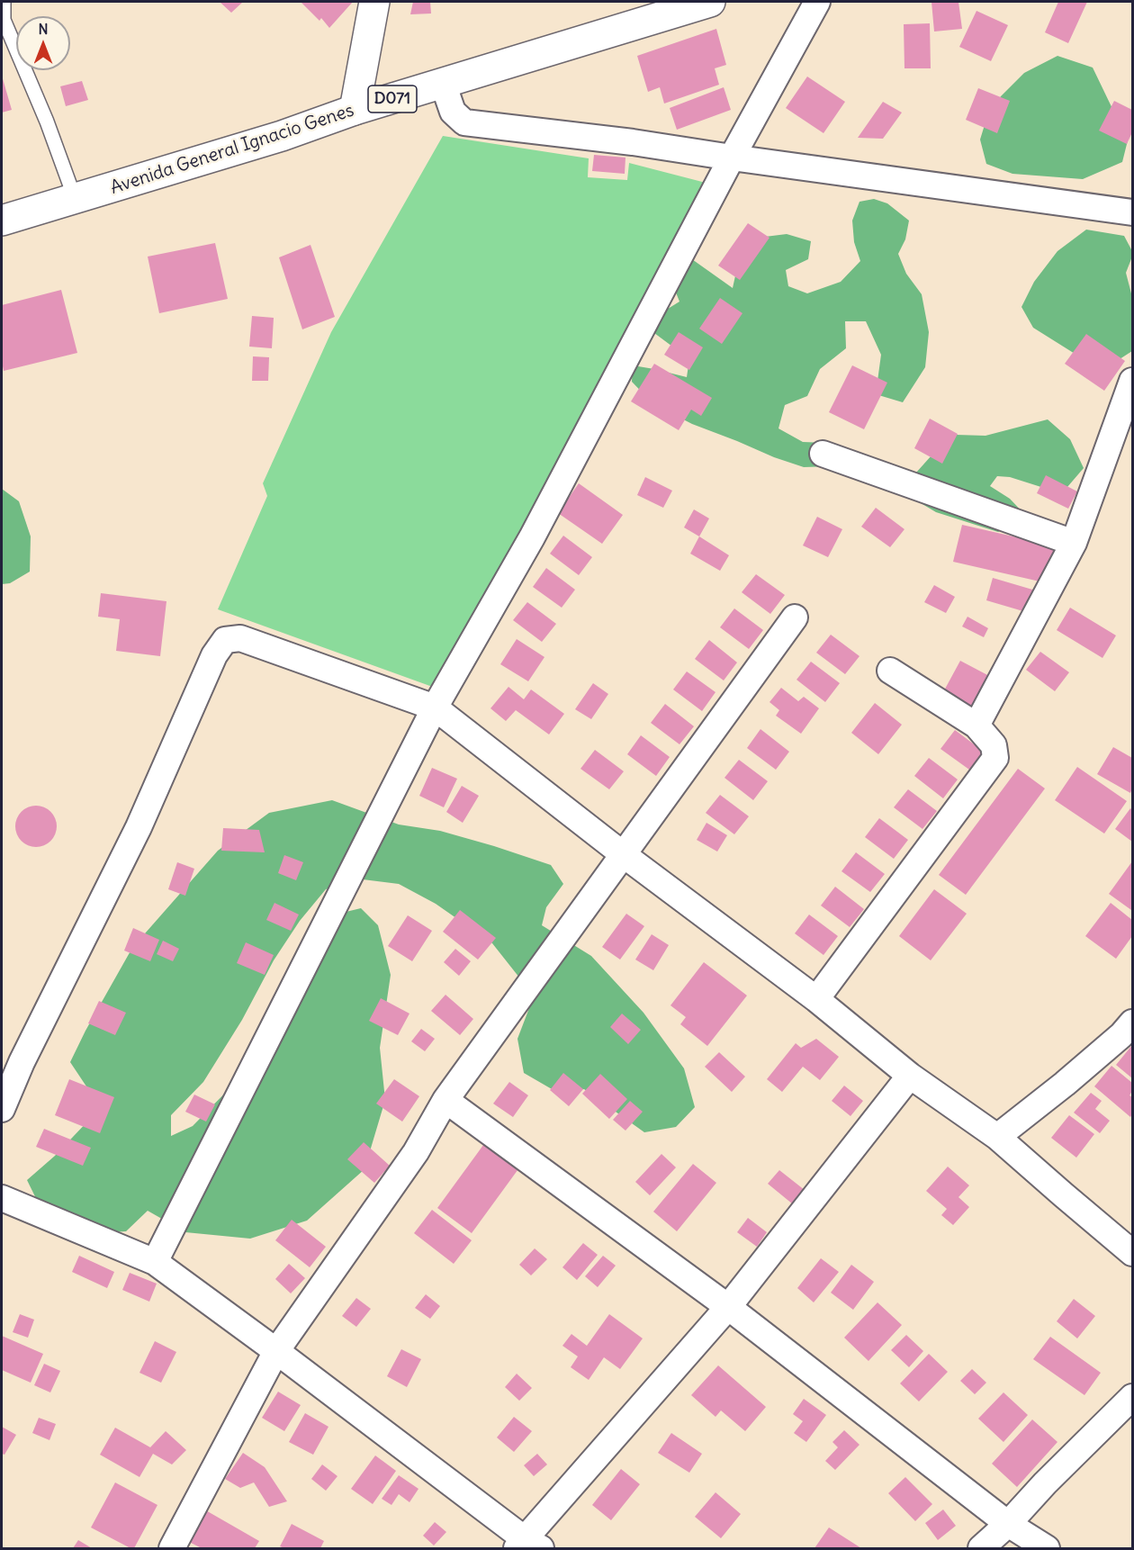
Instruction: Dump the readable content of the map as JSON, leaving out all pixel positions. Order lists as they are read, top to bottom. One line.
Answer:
{"streets":{"main road":["D071","Avenida General Ignacio Genes"]},"north":"top"}
